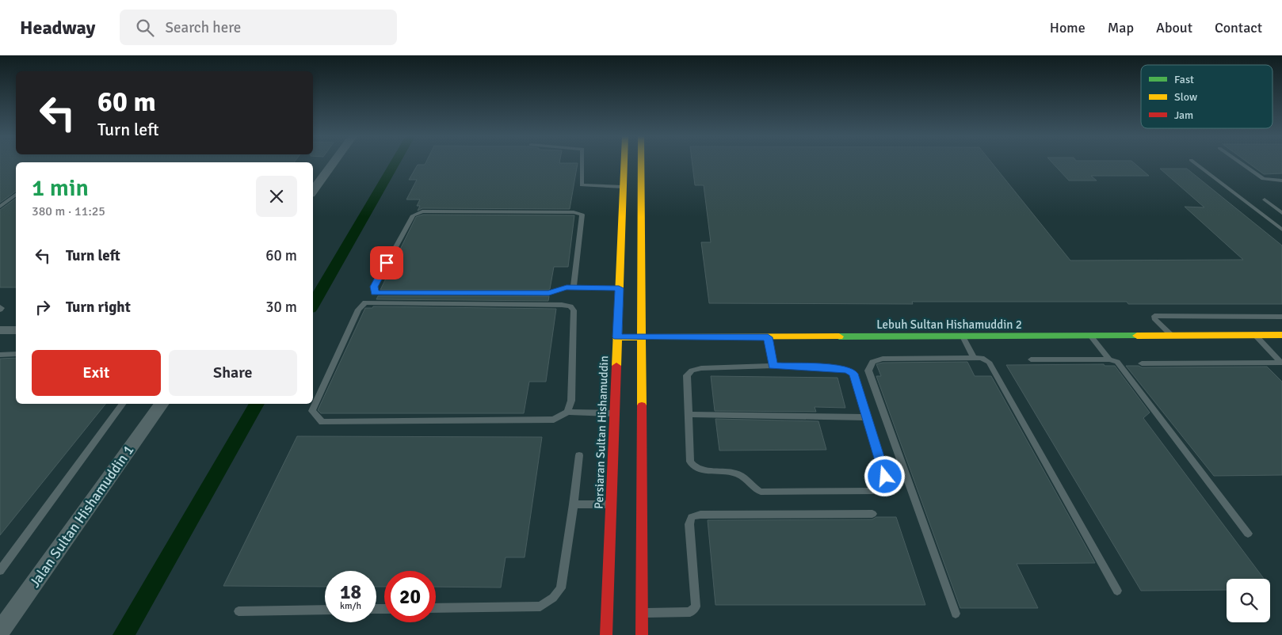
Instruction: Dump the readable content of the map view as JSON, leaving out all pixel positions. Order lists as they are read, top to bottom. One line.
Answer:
{"streets":{"street":["Lebuh Sultan Hishamuddin 2","Persiaran Sultan Hishamuddin","Jalan Sultan Hishamuddin 1"]},"crossings":[["Lebuh Sultan Hishamuddin 2","Persiaran Sultan Hishamuddin"]],"legend":["Fast","Slow","Jam"],"page":{"header":"Headway","search":"Search here","nav":["Home","Map","About","Contact"],"turn":["60 m","Turn left"],"heading":["1 min","380 m · 11:25"],"list":[{"name":"Turn left","value":"60 m"},{"name":"Turn right","value":"30 m"}],"buttons":["Exit","Share"],"speed":"18 km/h","limit":"20"}}
